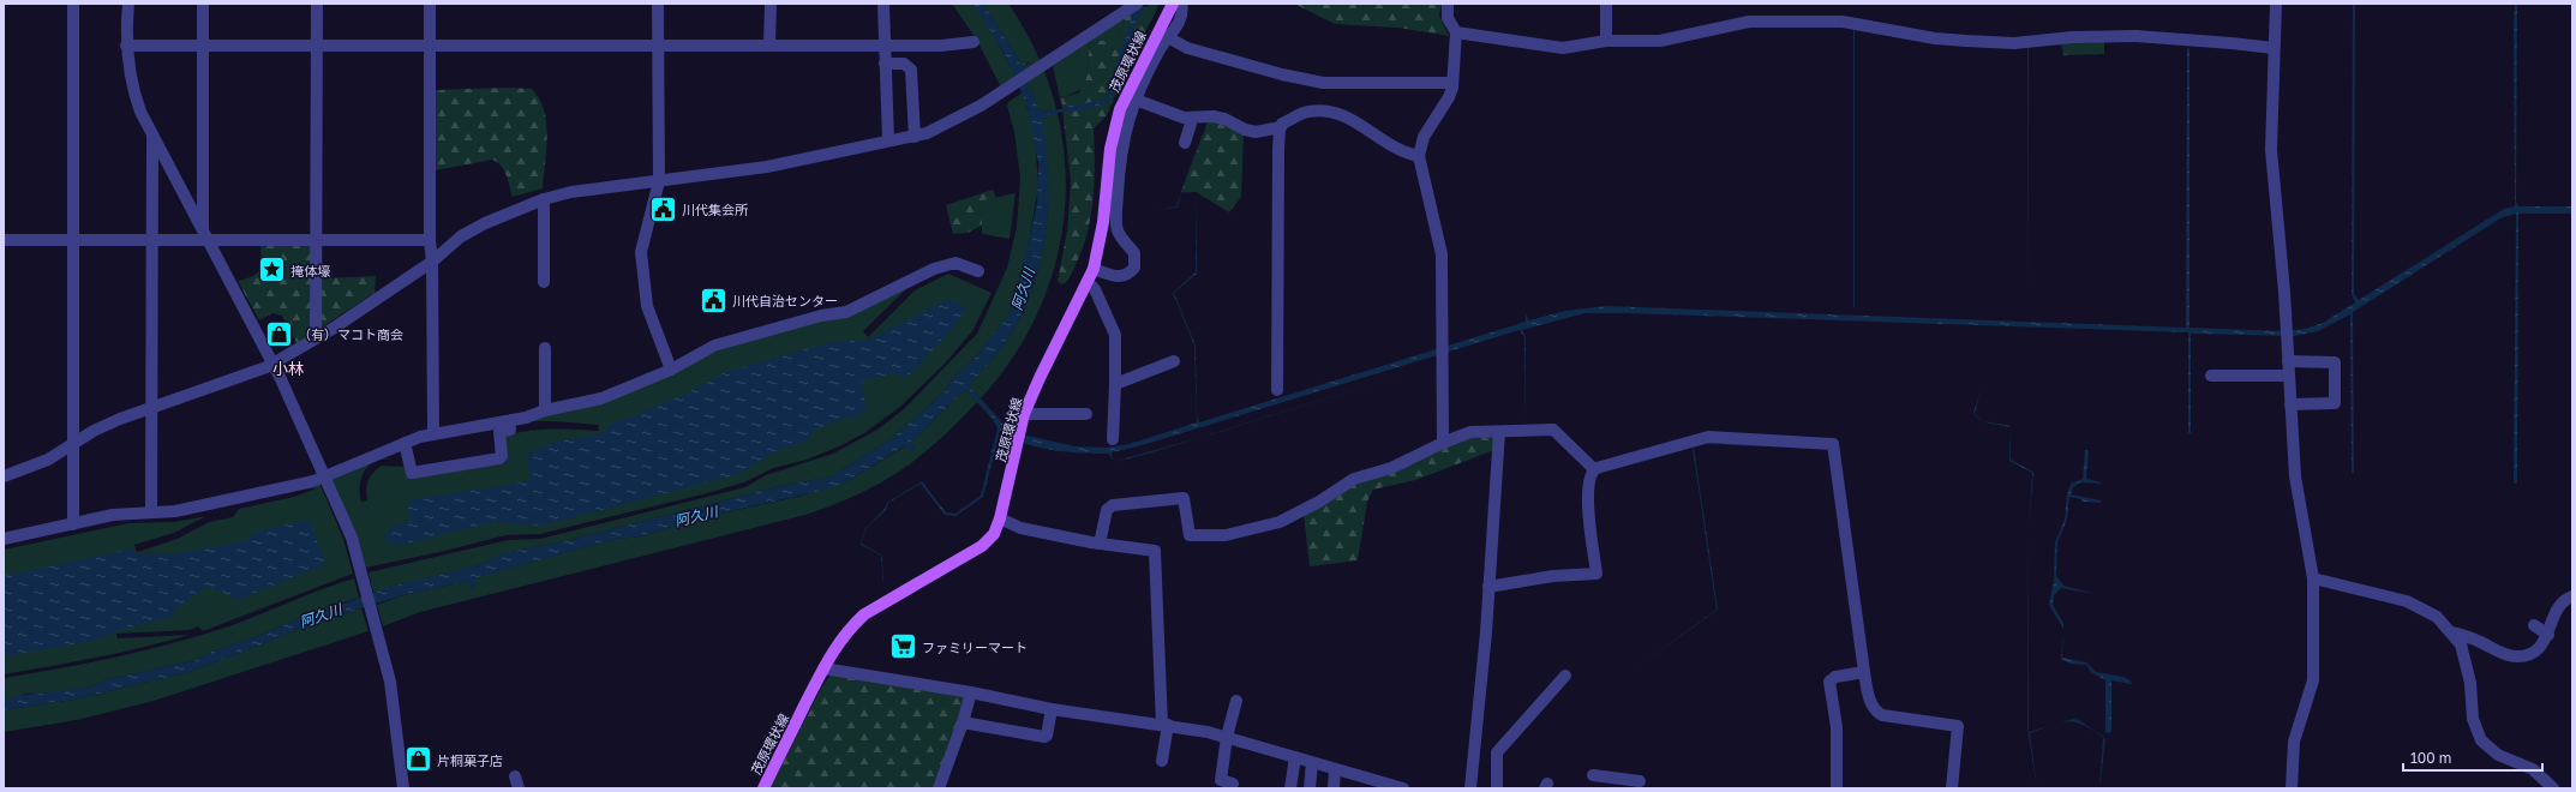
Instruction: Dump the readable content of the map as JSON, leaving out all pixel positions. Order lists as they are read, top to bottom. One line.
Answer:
{"streets":{"main road":["茂原環状線"]},"districts":["小林"],"water":["阿久川"],"places":{"public building":["川代集会所","川代自治センター"],"place":["掩体壕"],"shop":["（有）マコト商会","片桐菓子店"],"supermarket":["ファミリーマート"]},"scale_bar":"100 m"}
